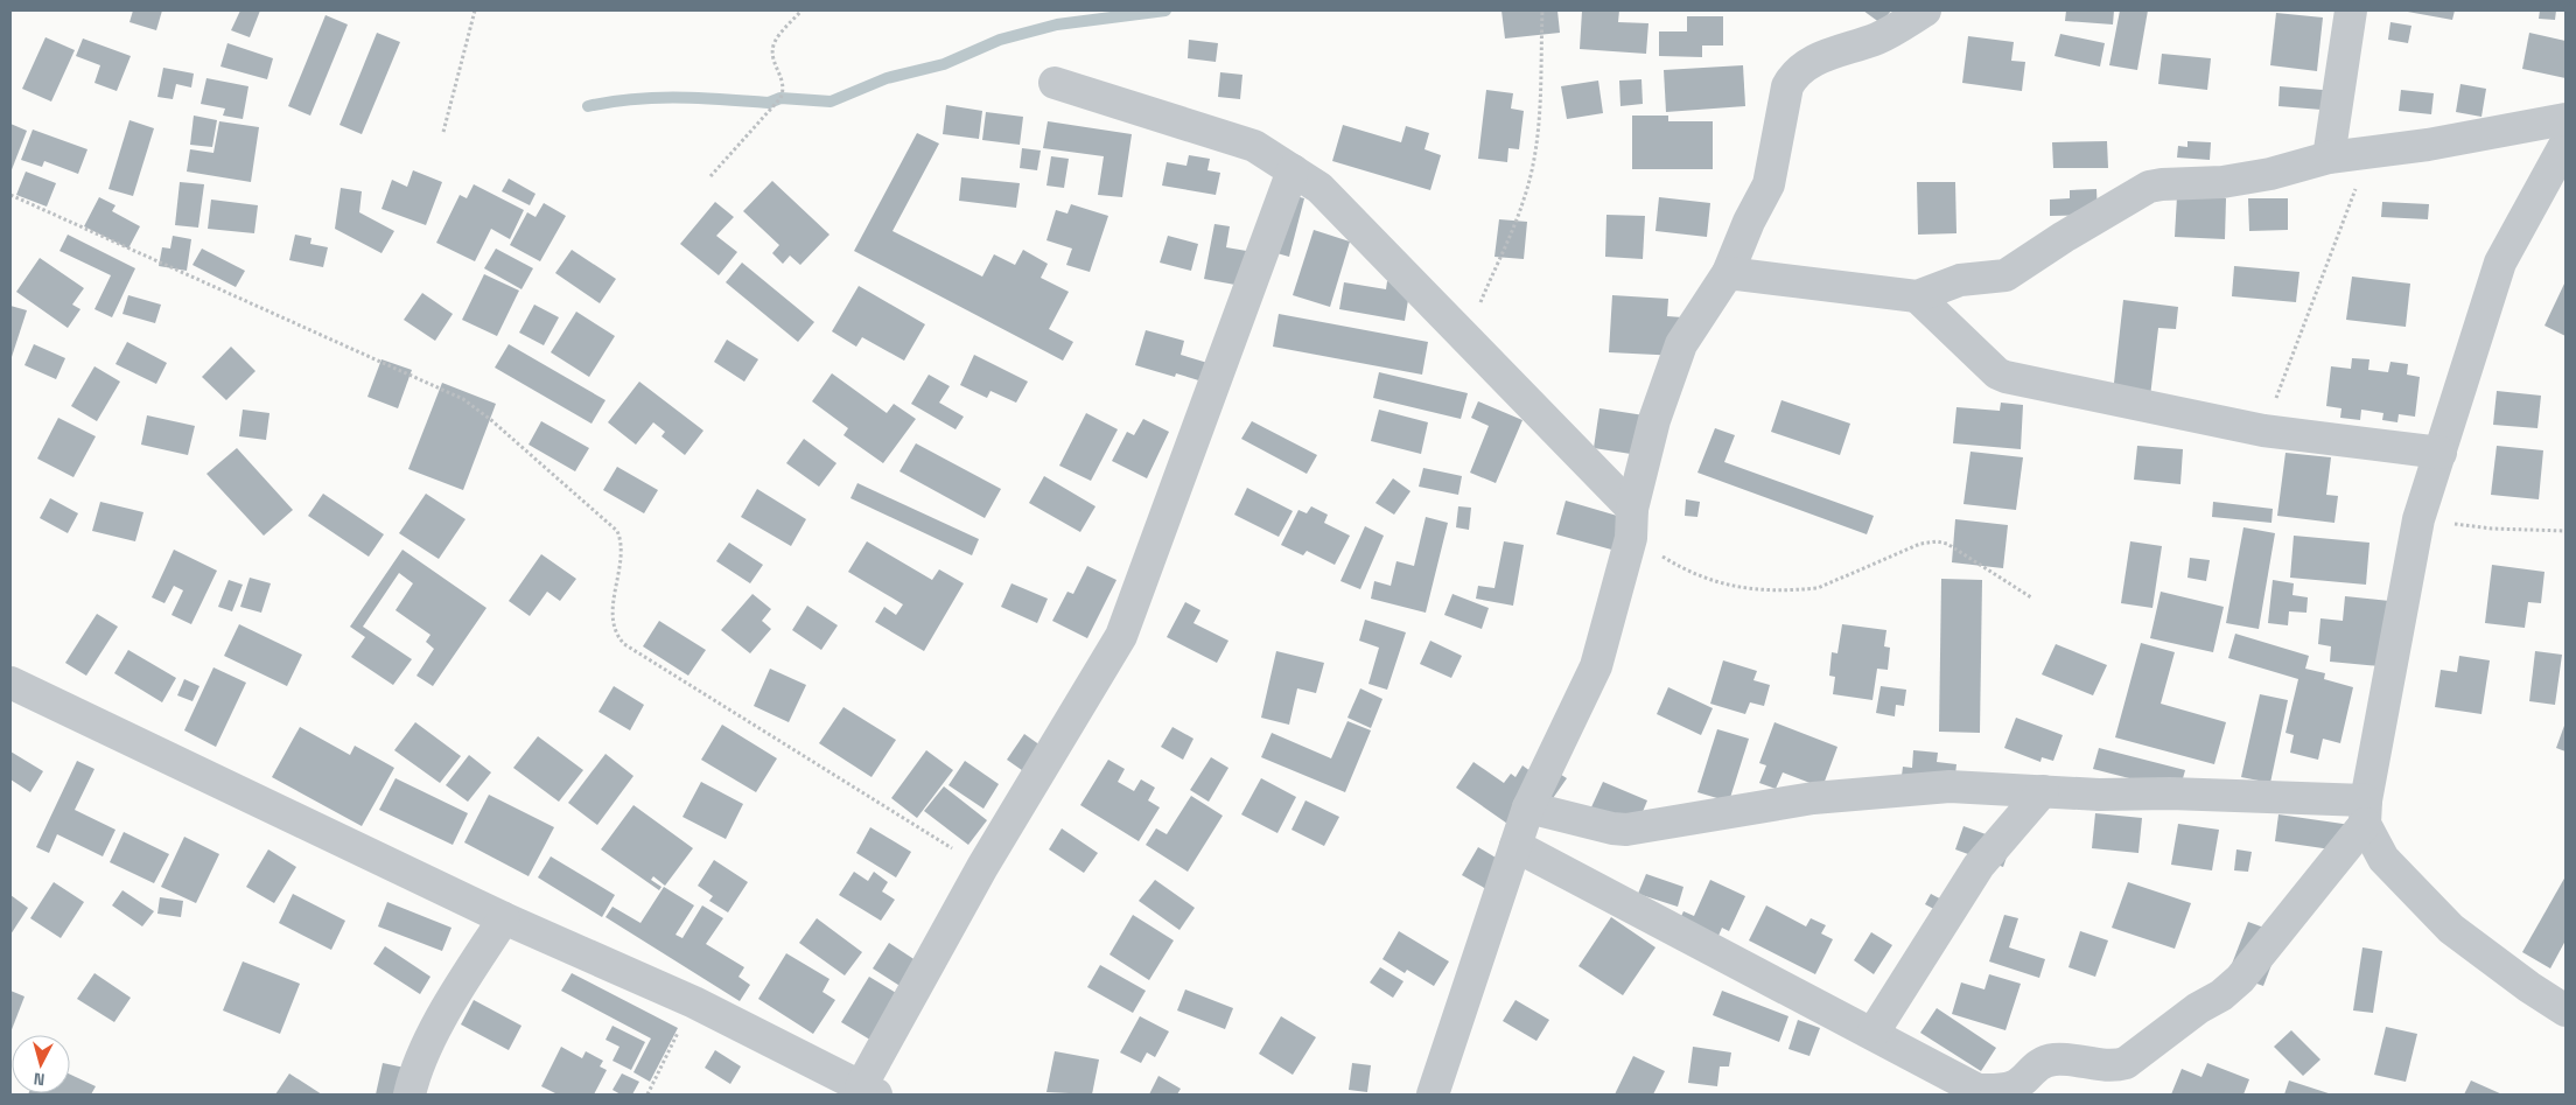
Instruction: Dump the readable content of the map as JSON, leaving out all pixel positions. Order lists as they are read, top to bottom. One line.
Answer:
{"north":"bottom"}
